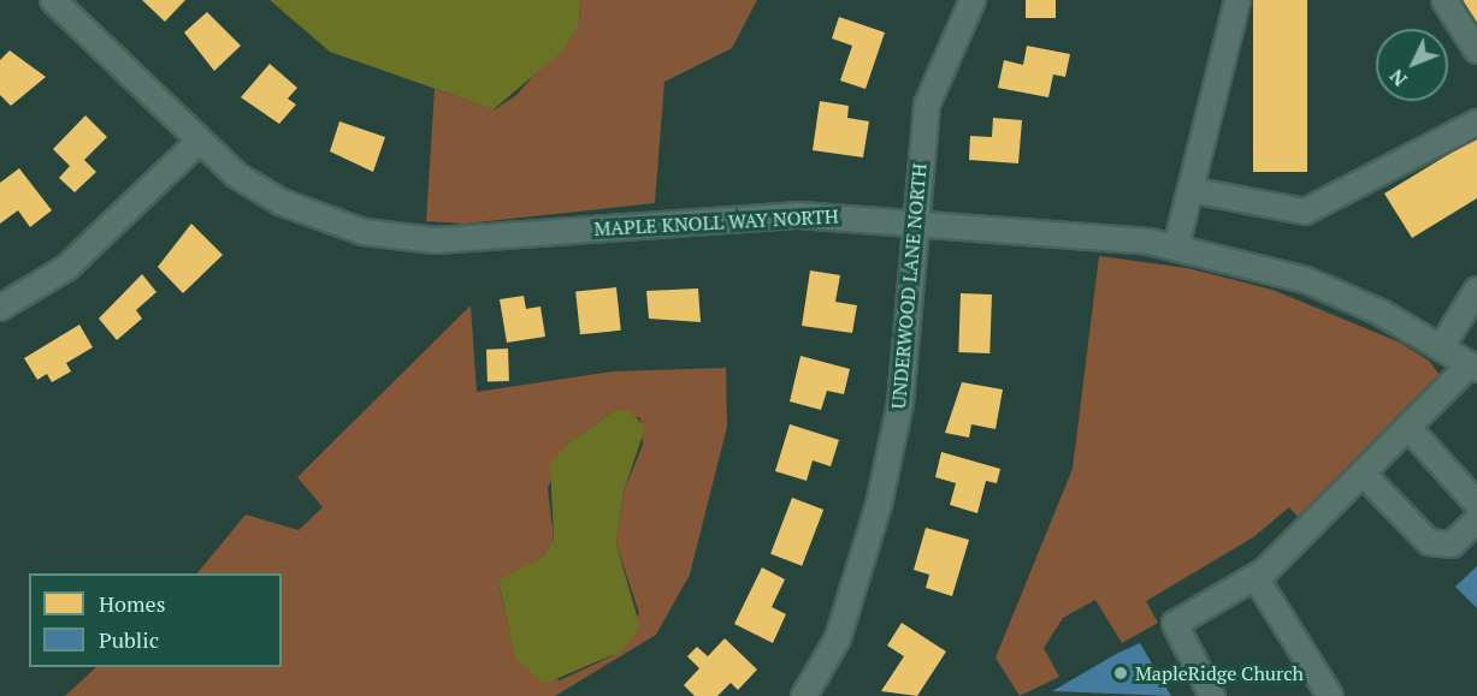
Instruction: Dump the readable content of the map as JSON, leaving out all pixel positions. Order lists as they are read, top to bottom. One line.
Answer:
{"streets":{"street":["MAPLE KNOLL WAY NORTH","UNDERWOOD LANE NORTH"]},"crossings":[["MAPLE KNOLL WAY NORTH","UNDERWOOD LANE NORTH"]],"places":["MapleRidge Church"],"legend":["Homes","Public"],"north":"bottom left"}
